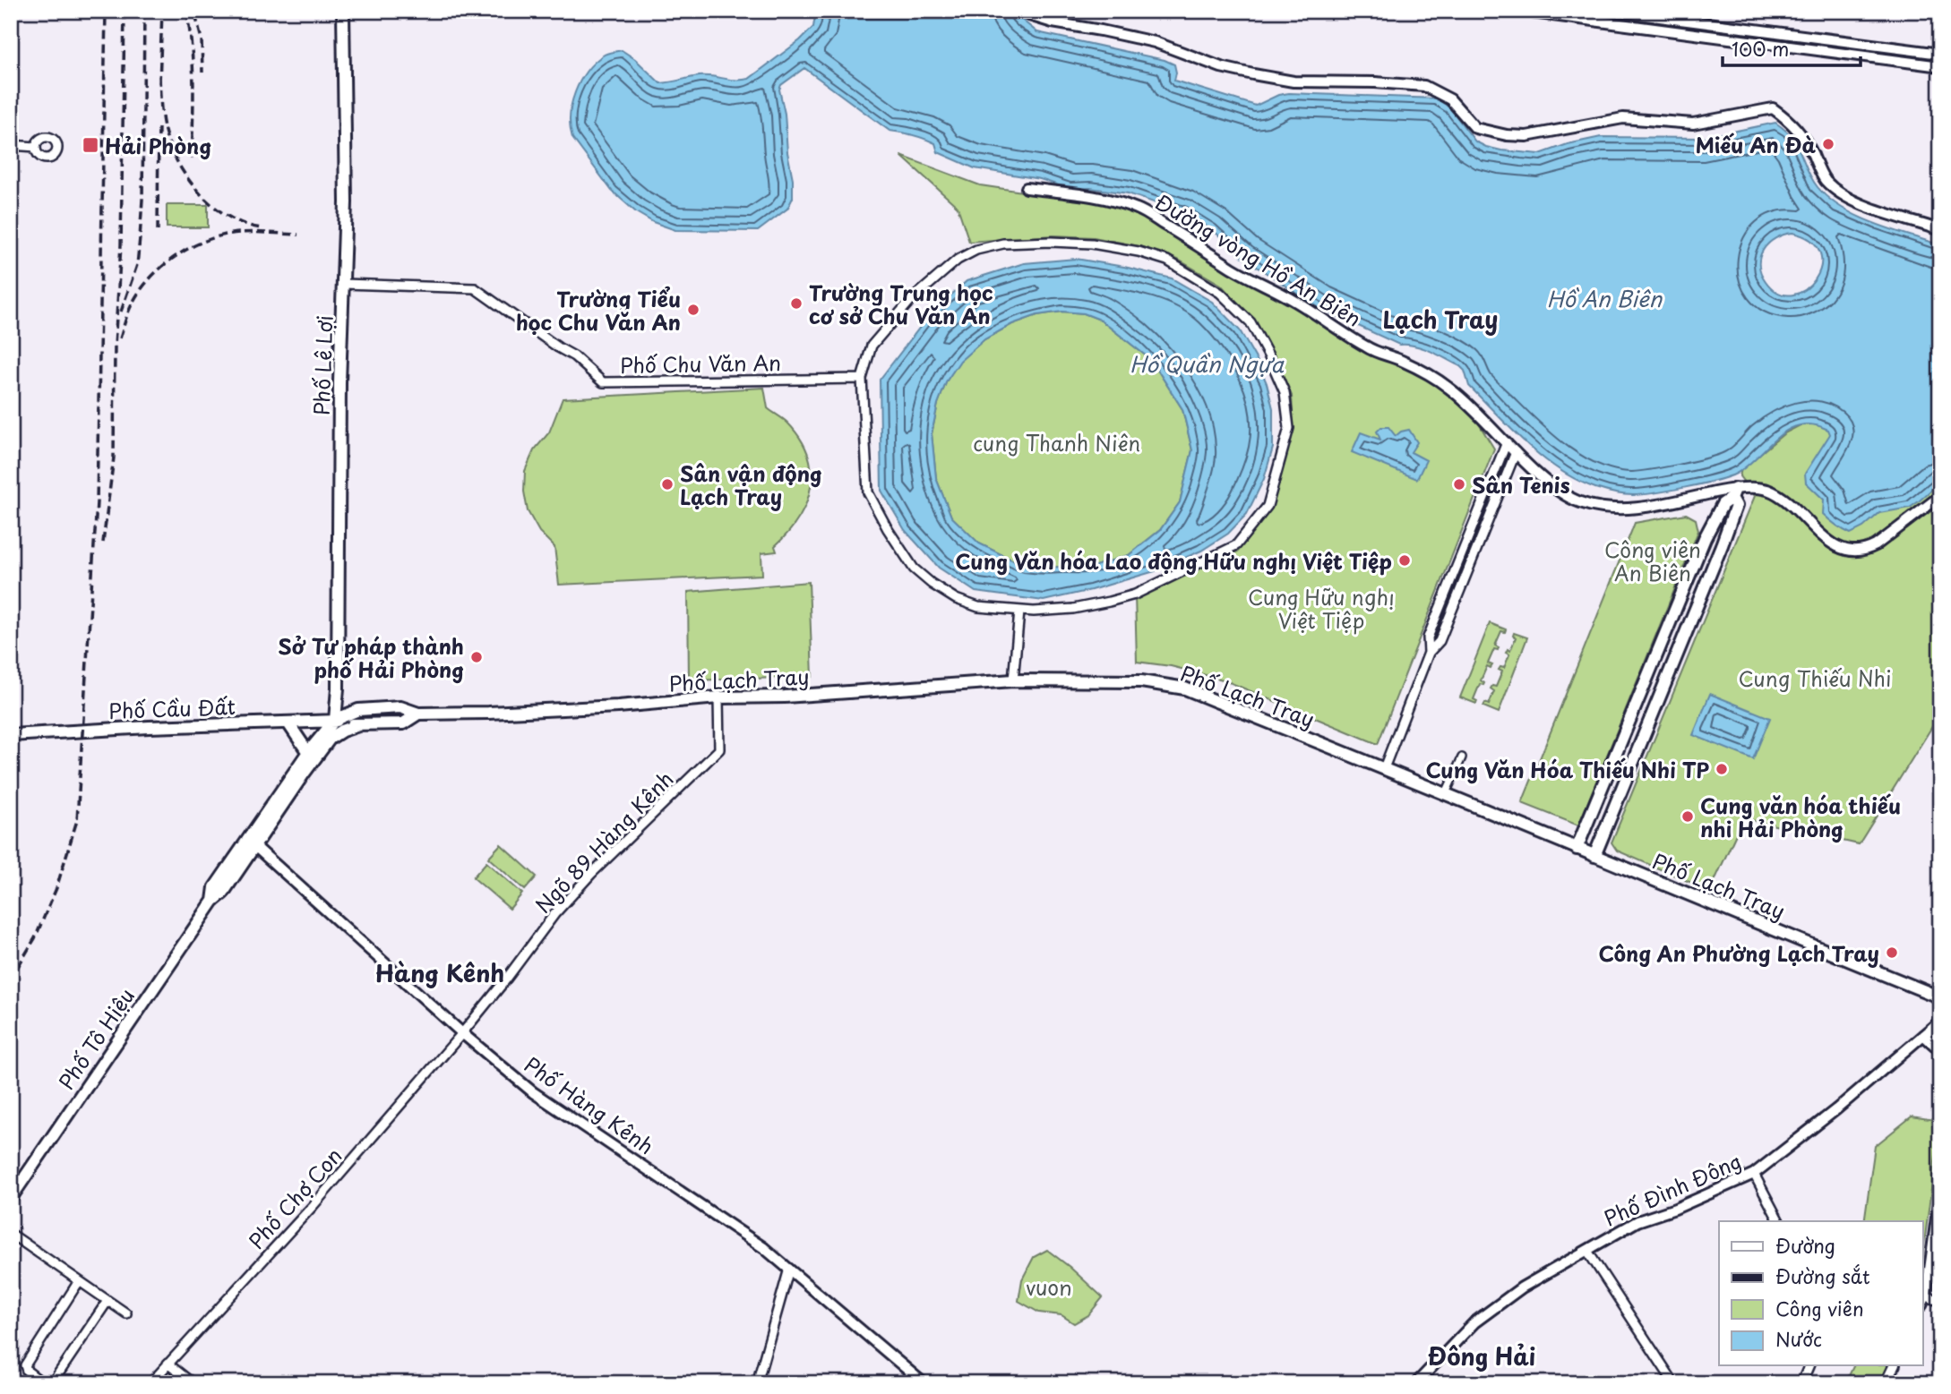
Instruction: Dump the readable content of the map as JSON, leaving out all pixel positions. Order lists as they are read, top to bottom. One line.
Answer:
{"streets":{"main road":["Phố Lê Lợi","Phố Lạch Tray","Phố Cầu Đất","Phố Tô Hiệu"],"street":["Đường vòng Hồ An Biên","Phố Chu Văn An","Ngõ 89 Hàng Kênh","Phố Hàng Kênh","Phố Đình Đông","Phố Chợ Con"]},"crossings":[["Phố Chu Văn An","Phố Lê Lợi"],["Phố Lê Lợi","Phố Lạch Tray"],["Phố Lê Lợi","Phố Cầu Đất"],["Phố Lê Lợi","Phố Tô Hiệu"],["Phố Lạch Tray","Phố Cầu Đất"],["Phố Lạch Tray","Ngõ 89 Hàng Kênh"],["Phố Lạch Tray","Phố Tô Hiệu"],["Phố Cầu Đất","Phố Tô Hiệu"],["Ngõ 89 Hàng Kênh","Phố Hàng Kênh"],["Ngõ 89 Hàng Kênh","Phố Chợ Con"],["Phố Tô Hiệu","Phố Hàng Kênh"],["Phố Hàng Kênh","Phố Chợ Con"]],"districts":["Lạch Tray","Hàng Kênh","Đông Hải"],"water":["Hồ An Biên","Hồ Quần Ngựa"],"parks":["cung Thanh Niên","Công viên An Biên","Cung Hữu nghị Việt Tiệp","Cung Thiếu Nhi","vuon"],"places":{"other":["Miếu An Đà","Trường Trung học cơ sở Chu Văn An","Trường Tiểu học Chu Văn An","Sân vận động Lạch Tray","Sân Tenis","Cung Văn hóa Lao động Hữu nghị Việt Tiệp","Sở Tư pháp thành phố Hải Phòng","Cung Văn Hóa Thiếu Nhi TP","Cung văn hóa thiếu nhi Hải Phòng","Công An Phường Lạch Tray"],"transit":["Hải Phòng"]},"legend":["Đường","Đường sắt","Công viên","Nước"],"scale_bar":"100 m"}
